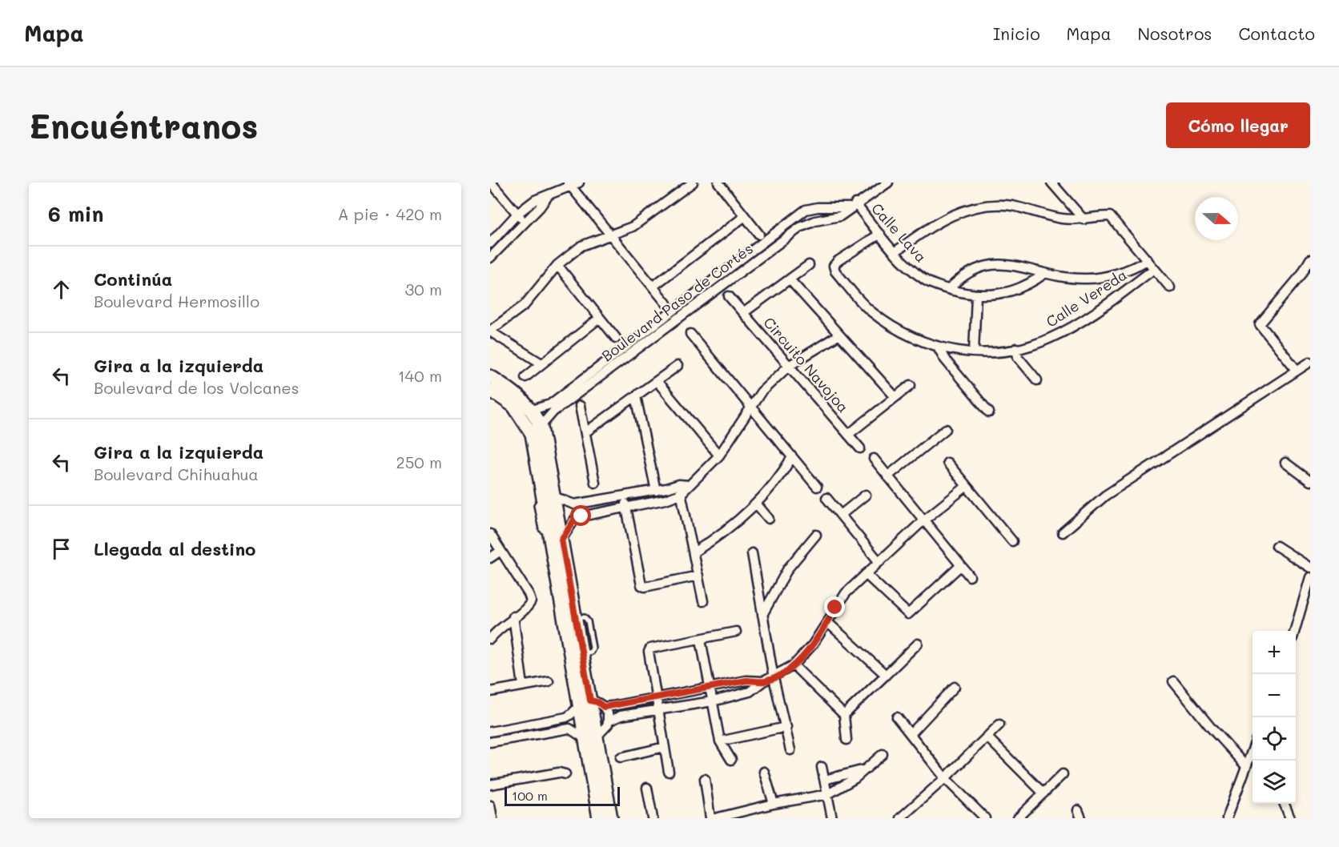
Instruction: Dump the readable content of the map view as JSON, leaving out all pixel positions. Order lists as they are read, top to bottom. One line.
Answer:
{"streets":{"street":["Calle Lava","Calle Vereda","Boulevard Paso de Cortés","Circuito Navojoa"]},"crossings":[["Calle Lava","Calle Vereda"],["Calle Lava","Boulevard Paso de Cortés"]],"scale_bar":"100 m","north":"right","page":{"header":"Mapa","nav":["Inicio","Mapa","Nosotros","Contacto"],"buttons":"Cómo llegar","title":"Encuéntranos","heading":["6 min","A pie · 420 m"],"list":[["Continúa","Boulevard Hermosillo","30 m"],["Gira a la izquierda","Boulevard de los Volcanes","140 m"],["Gira a la izquierda","Boulevard Chihuahua","250 m"],"Llegada al destino"],"map_buttons":["+","−"],"scale":"100 m"}}
